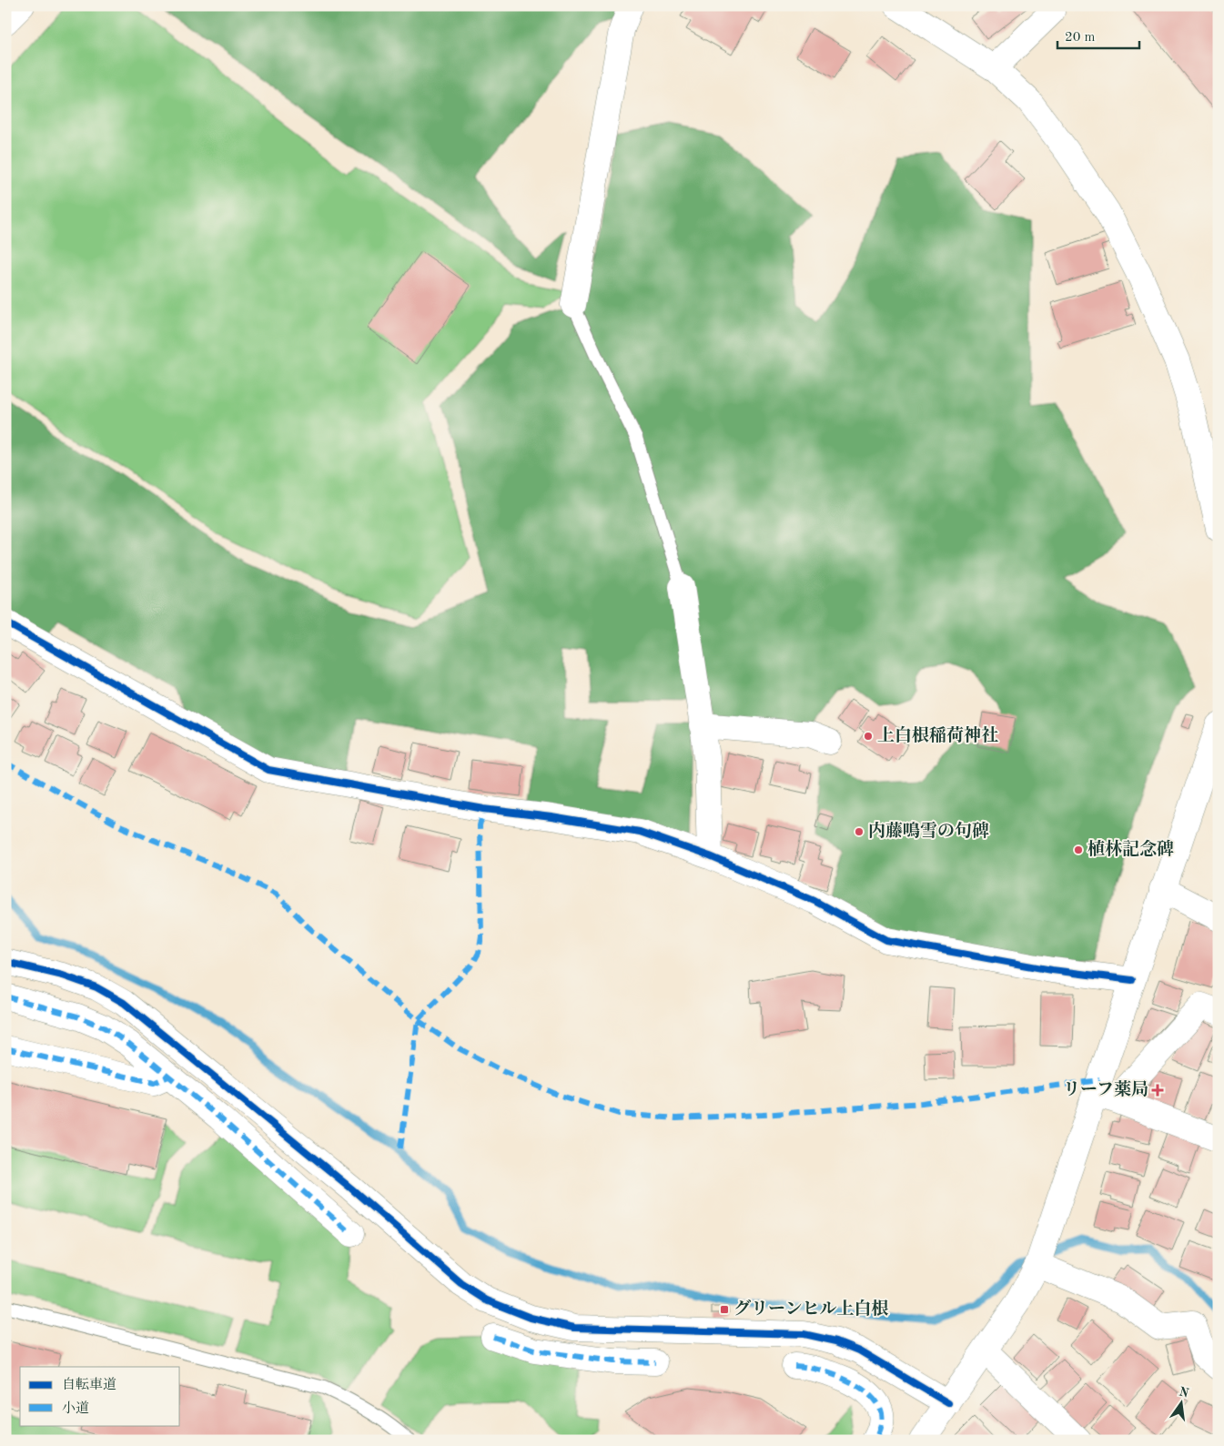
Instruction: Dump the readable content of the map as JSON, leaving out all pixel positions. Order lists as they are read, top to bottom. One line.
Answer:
{"places":{"other":["上白根稲荷神社","内藤鳴雪の句碑","植林記念碑"],"health":["リーフ薬局"],"transit":["グリーンヒル上白根"]},"legend":["自転車道","小道"],"scale_bar":"20 m","north":"top"}
